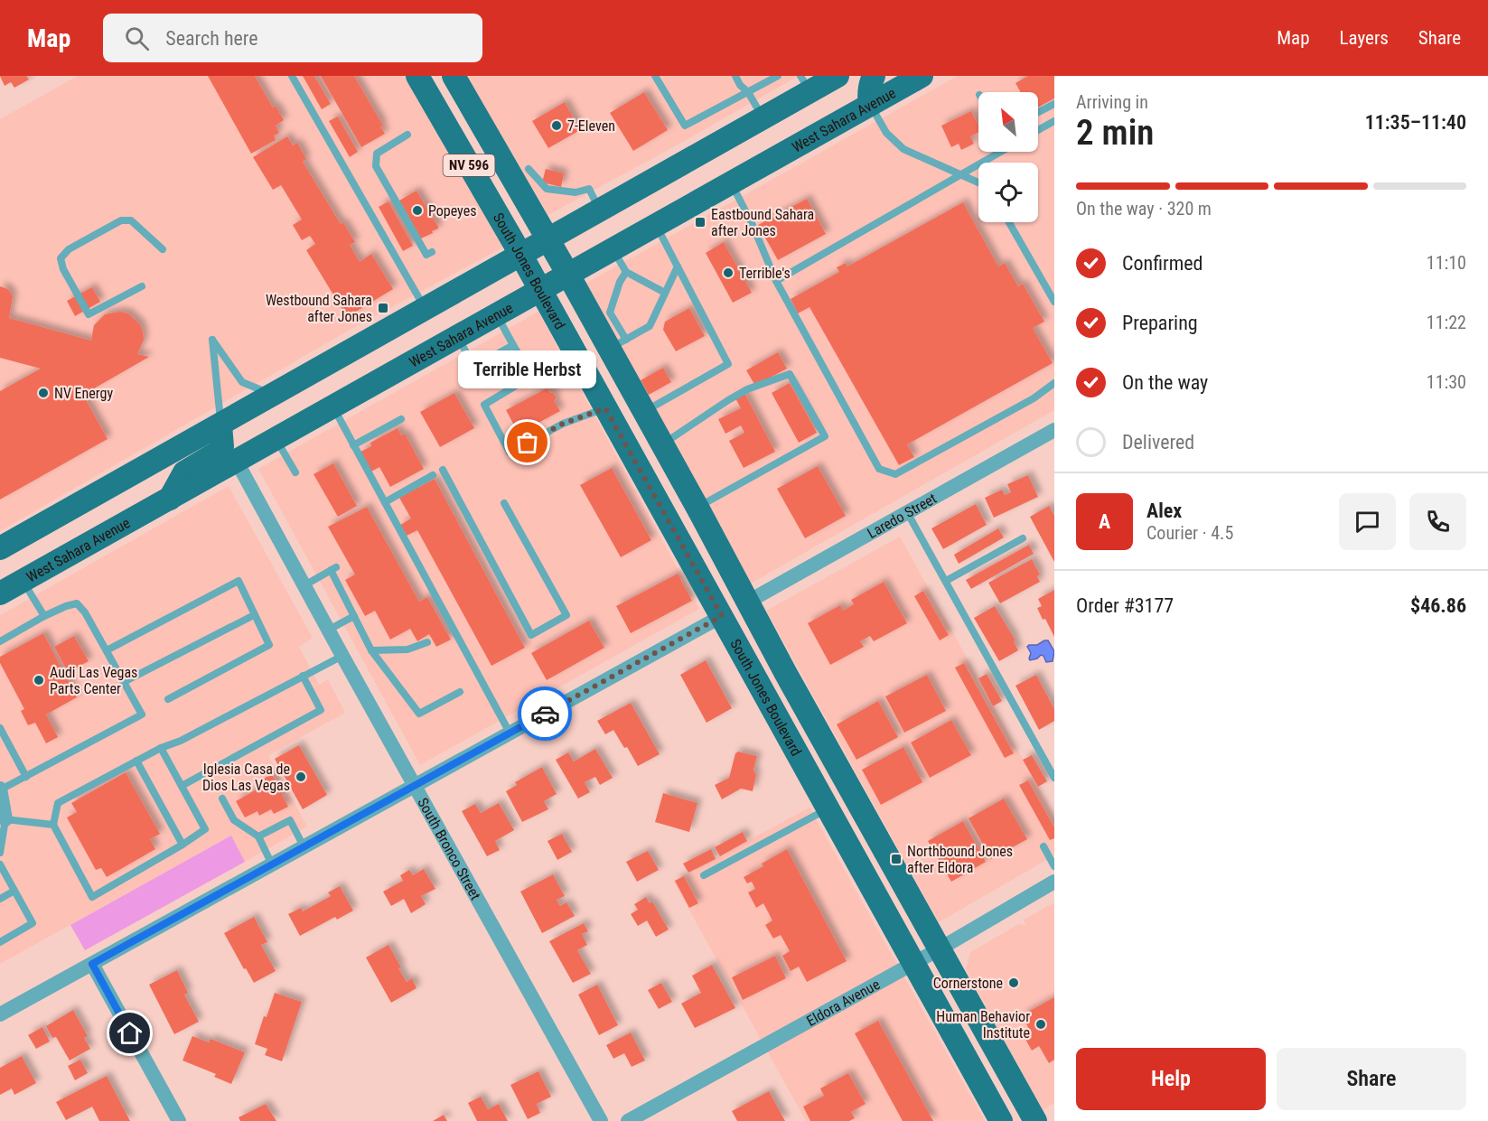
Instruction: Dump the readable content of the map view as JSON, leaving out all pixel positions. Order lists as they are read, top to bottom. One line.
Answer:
{"streets":{"main road":["West Sahara Avenue","NV 596","South Jones Boulevard"],"street":["Laredo Street","South Bronco Street","Eldora Avenue"]},"crossings":[["West Sahara Avenue","South Jones Boulevard"],["West Sahara Avenue","South Bronco Street"],["South Jones Boulevard","Laredo Street"],["South Jones Boulevard","Eldora Avenue"]],"places":{"other":["7-Eleven","Popeyes","Terrible's","NV Energy","Terrible Herbst","Audi Las Vegas Parts Center","Iglesia Casa de Dios Las Vegas","Cornerstone","Human Behavior Institute"],"transit":["Eastbound Sahara after Jones","Westbound Sahara after Jones","Northbound Jones after Eldora"]},"north":"top left","page":{"header":"Map","search":"Search here","nav":["Map","Layers","Share"],"heading":["2 min","Arriving in","11:35–11:40"],"panel":["Alex","Courier · 4.5","Order #3177","$46.86"],"bar":"On the way · 320 m","list":[["Confirmed","11:10"],["Preparing","11:22"],["On the way","11:30"],"Delivered"],"bubble":"Terrible Herbst","round":"A","buttons":["Help","Share"]}}
